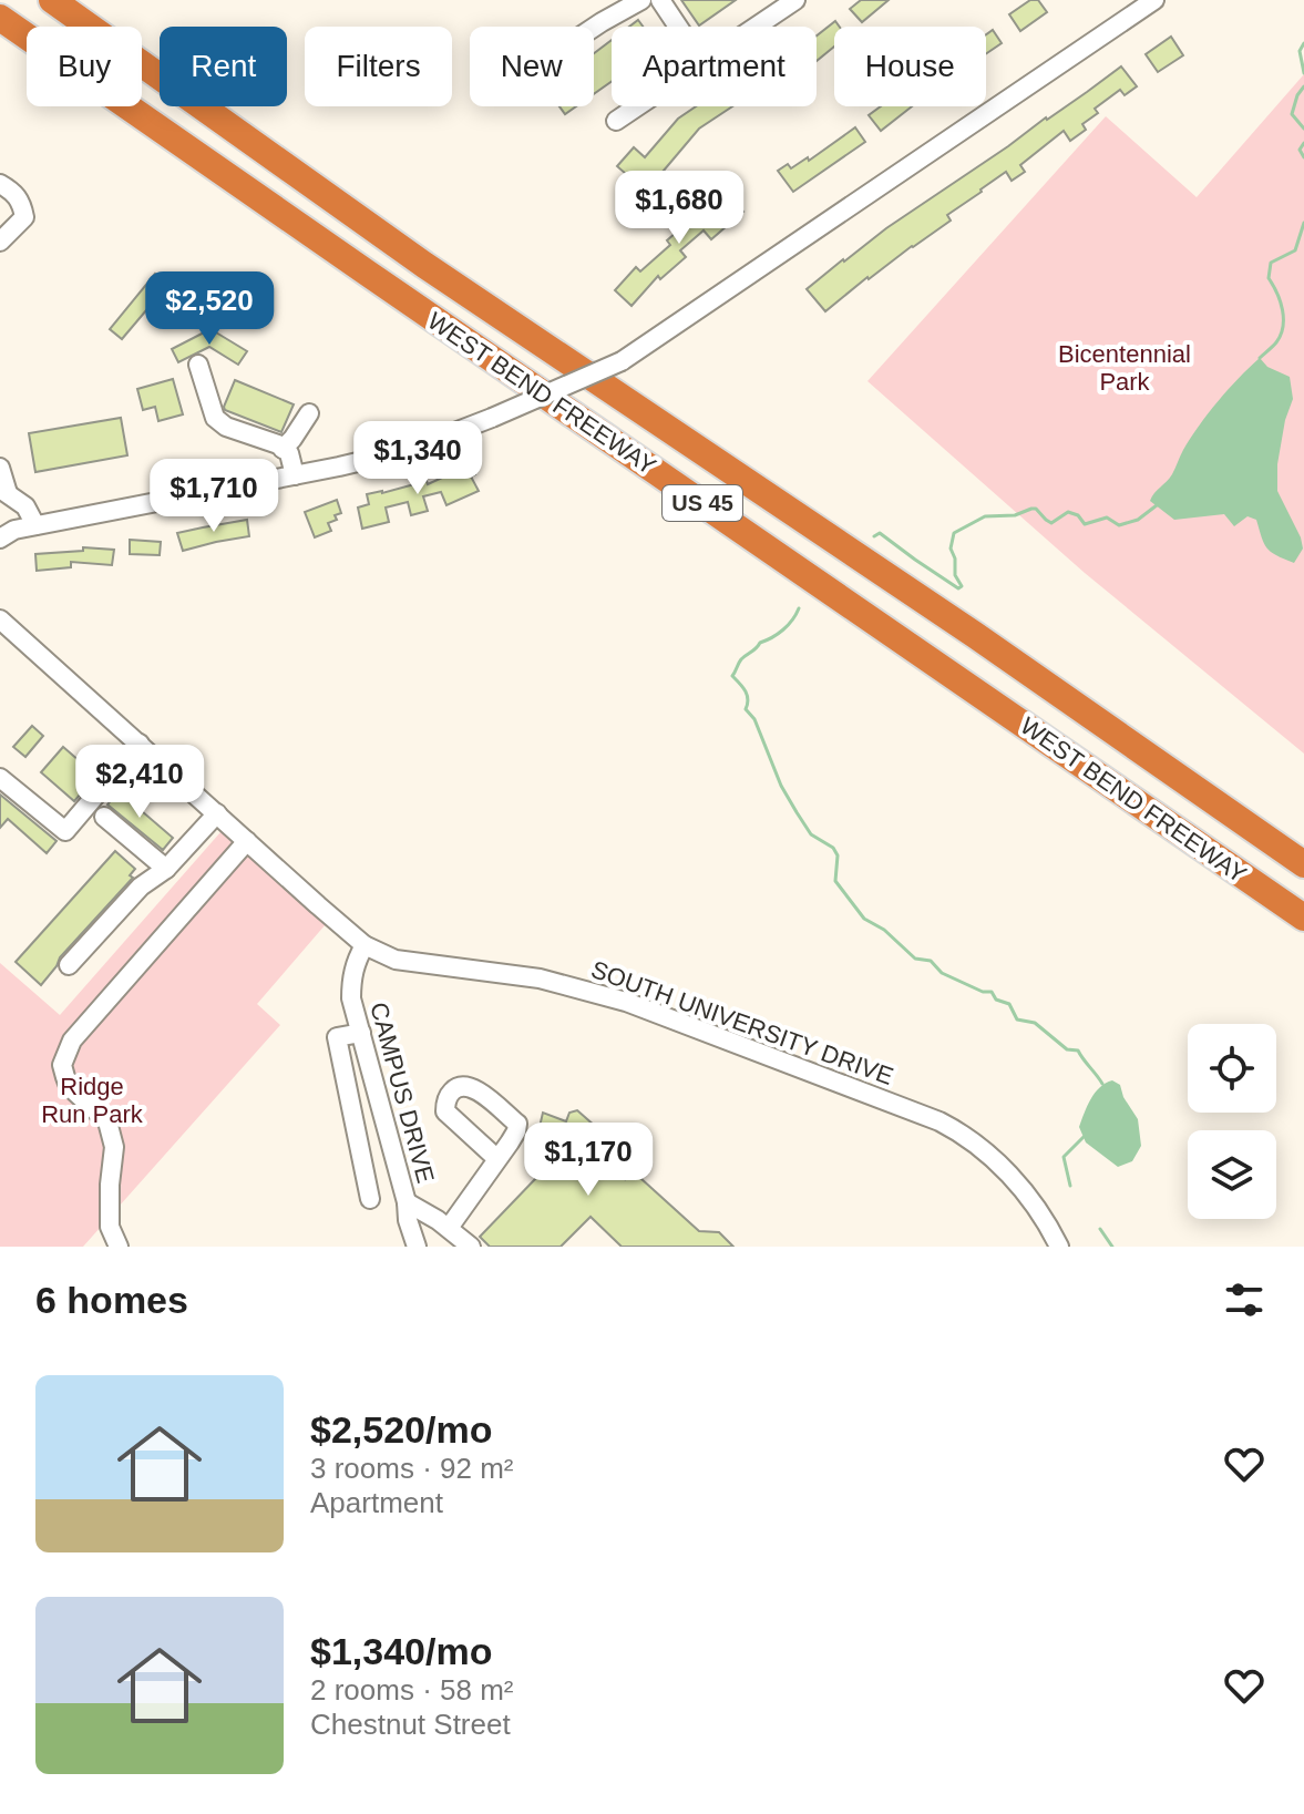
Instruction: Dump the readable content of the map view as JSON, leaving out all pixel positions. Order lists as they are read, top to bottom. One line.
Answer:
{"streets":{"highway":["WEST BEND FREEWAY","US 45"],"street":["SOUTH UNIVERSITY DRIVE","CAMPUS DRIVE"]},"crossings":[["SOUTH UNIVERSITY DRIVE","CAMPUS DRIVE"]],"parks":["Bicentennial Park","Ridge Run Park"],"page":{"chip":["Buy","Rent","Filters","New","Apartment","House"],"price":["$1,680","$2,520","$1,340","$1,710","$2,410","$1,170"],"heading":"6 homes","list":[{"name":"$2,520/mo","note":"3 rooms · 92 m² · Apartment"},{"name":"$1,340/mo","note":"2 rooms · 58 m² · Chestnut Street"}]}}
